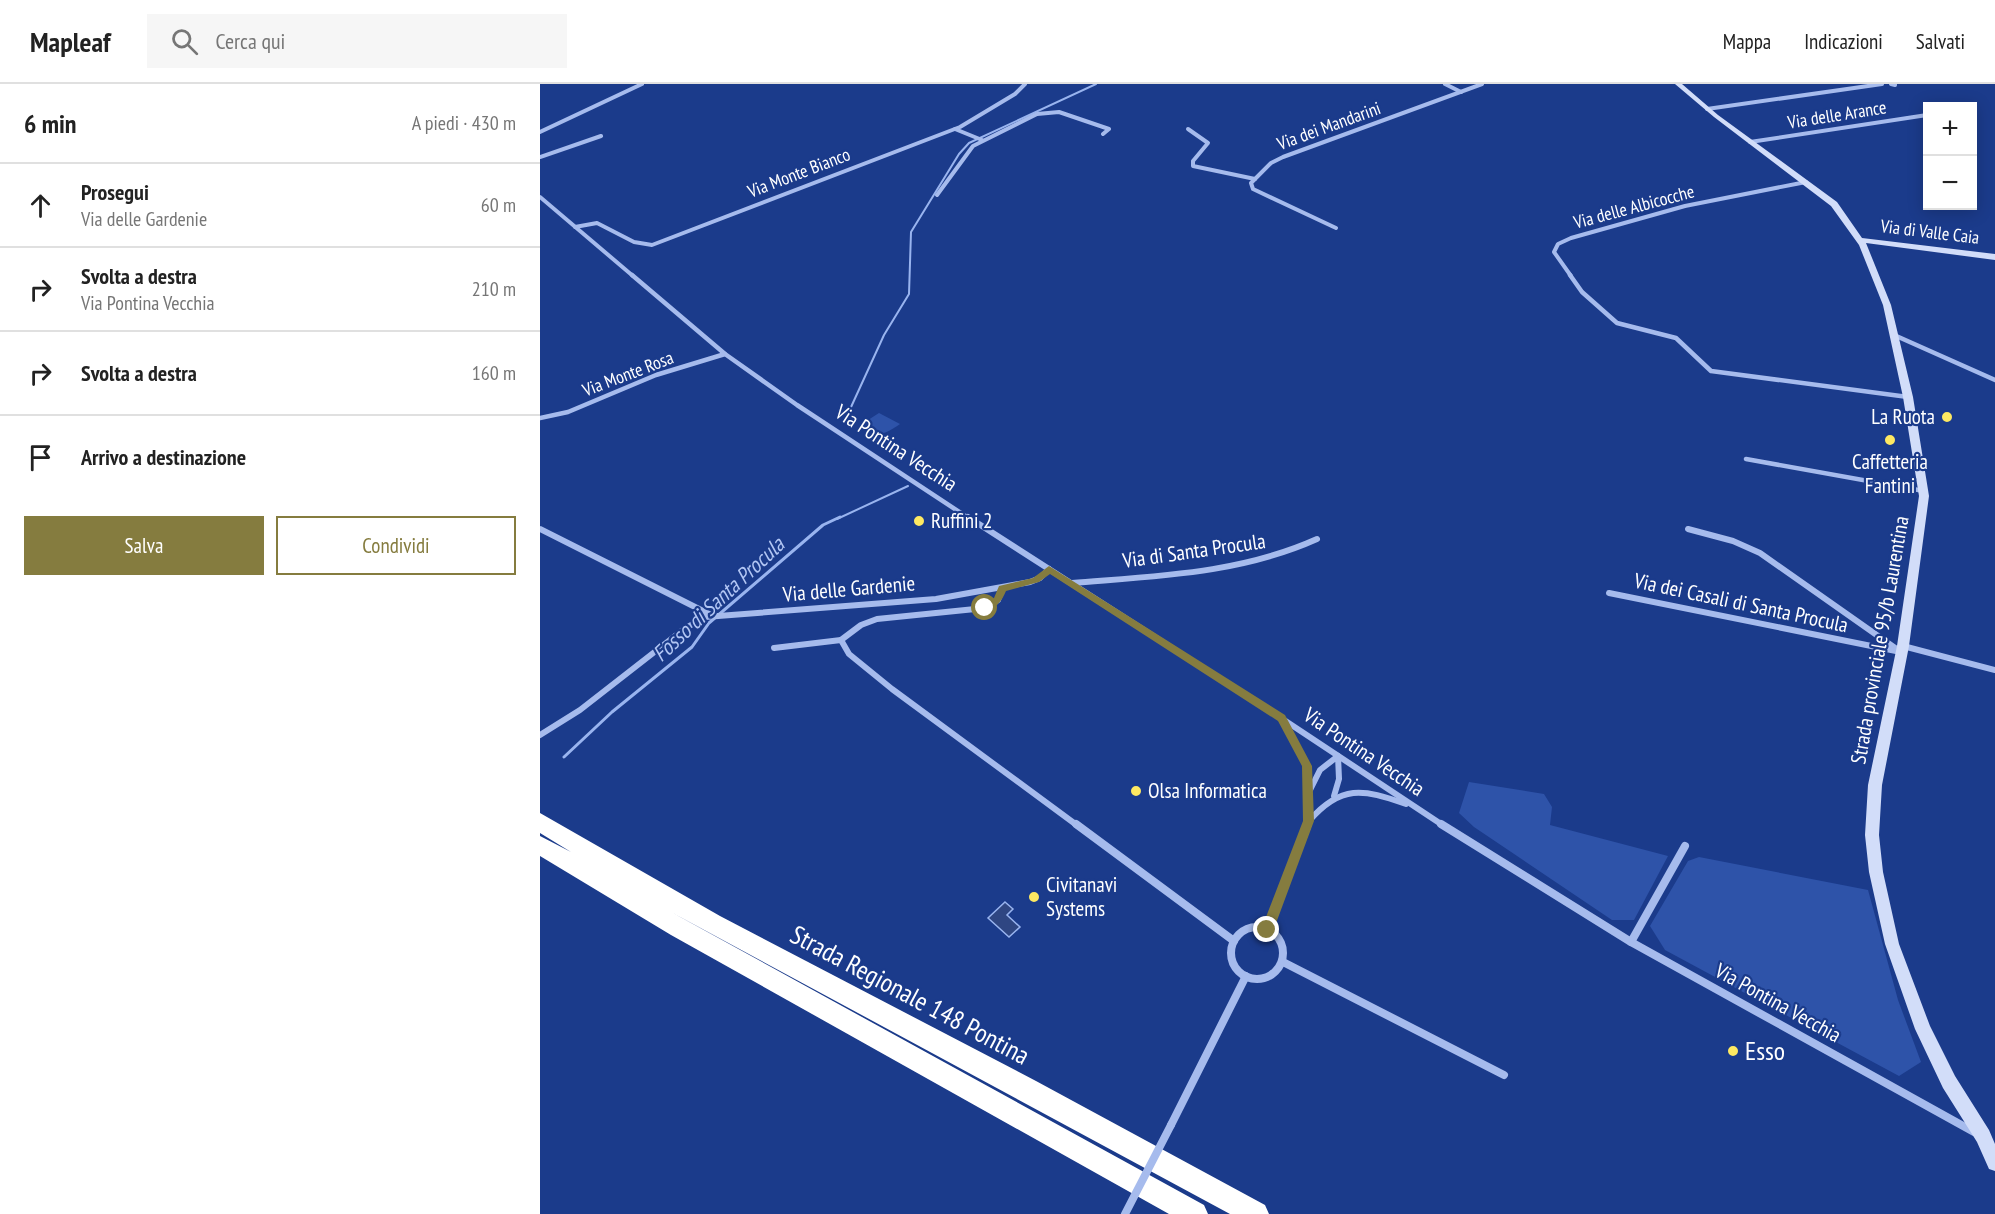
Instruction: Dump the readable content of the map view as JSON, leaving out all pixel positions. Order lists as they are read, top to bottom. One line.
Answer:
{"streets":{"highway":["Strada Regionale 148 Pontina"],"main road":["Via di Valle Caia","Strada provinciale 95/b Laurentina"],"street":["Via delle Arance","Via dei Mandarini","Via Monte Bianco","Via delle Albicocche","Via Monte Rosa","Via Pontina Vecchia","Via di Santa Procula","Via delle Gardenie","Via dei Casali di Santa Procula"]},"crossings":[["Via delle Arance","Strada provinciale 95/b Laurentina"],["Via Monte Bianco","Via Pontina Vecchia"],["Via delle Albicocche","Strada provinciale 95/b Laurentina"],["Via di Valle Caia","Strada provinciale 95/b Laurentina"],["Via Monte Rosa","Via Pontina Vecchia"],["Via Pontina Vecchia","Via di Santa Procula"],["Via Pontina Vecchia","Via delle Gardenie"],["Via Pontina Vecchia","Strada provinciale 95/b Laurentina"],["Via dei Casali di Santa Procula","Strada provinciale 95/b Laurentina"]],"water":["Fosso di Santa Procula"],"places":["La Ruota","Caffetteria Fantini","Ruffini 2","Olsa Informatica","Civitanavi Systems","Esso"],"page":{"header":"Mapleaf","search":"Cerca qui","nav":["Mappa","Indicazioni","Salvati"],"heading":["6 min","A piedi · 430 m"],"map_buttons":["+","−"],"list":[["Prosegui","Via delle Gardenie","60 m"],["Svolta a destra","Via Pontina Vecchia","210 m"],["Svolta a destra","160 m"],"Arrivo a destinazione"],"buttons":["Salva","Condividi"]}}
